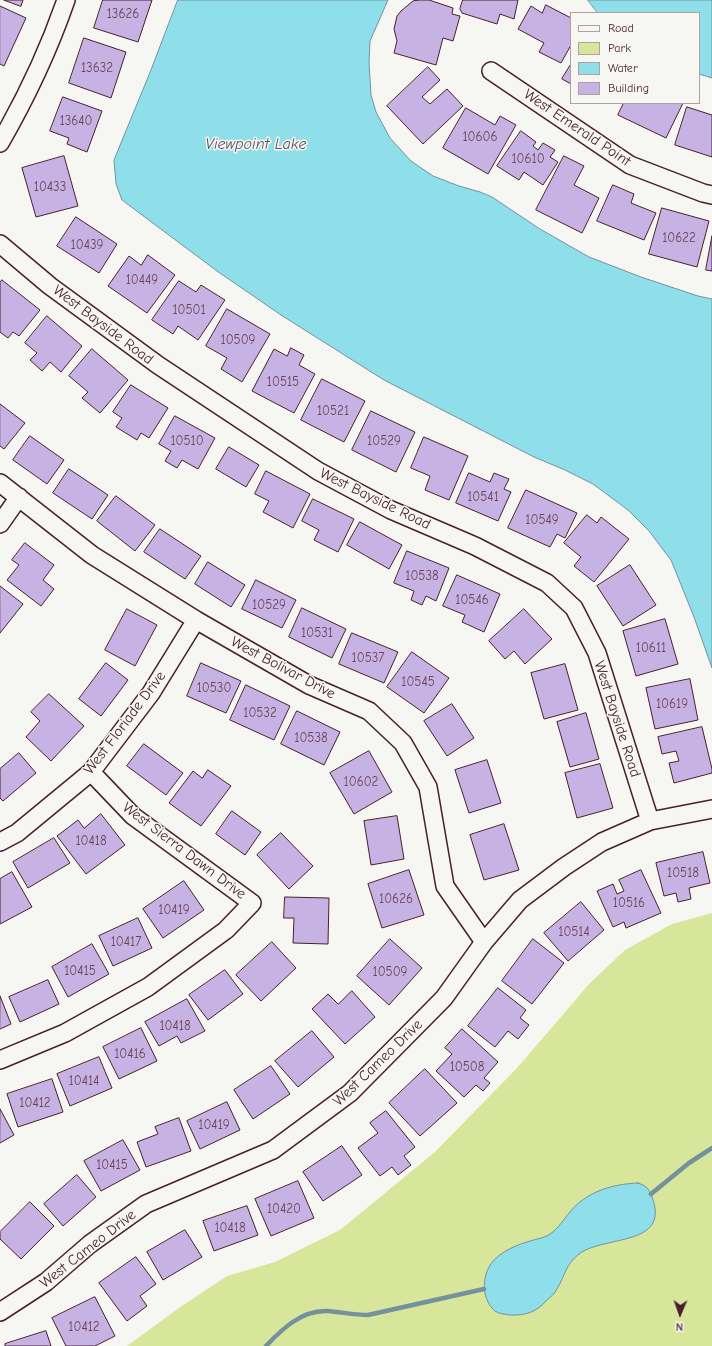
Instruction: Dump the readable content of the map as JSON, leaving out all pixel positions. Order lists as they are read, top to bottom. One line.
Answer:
{"streets":{"street":["West Emerald Point","West Bayside Road","West Bolivar Drive","West Floriade Drive","West Sierra Dawn Drive","West Cameo Drive"]},"crossings":[["West Bayside Road","West Cameo Drive"],["West Bolivar Drive","West Floriade Drive"],["West Bolivar Drive","West Cameo Drive"],["West Floriade Drive","West Sierra Dawn Drive"]],"water":["Viewpoint Lake"],"house_numbers":["13626","13632","13640","10606","10610","10433","10622","10439","10449","10501","10509","10515","10521","10510","10529","10541","10549","10538","10546","10529","10531","10611","10537","10545","10530","10619","10532","10538","10602","10418","10518","10626","10516","10419","10514","10417","10415","10509","10418","10416","10508","10414","10412","10419","10415","10420","10418","10412"],"legend":["Road","Park","Water","Building"],"north":"bottom"}
